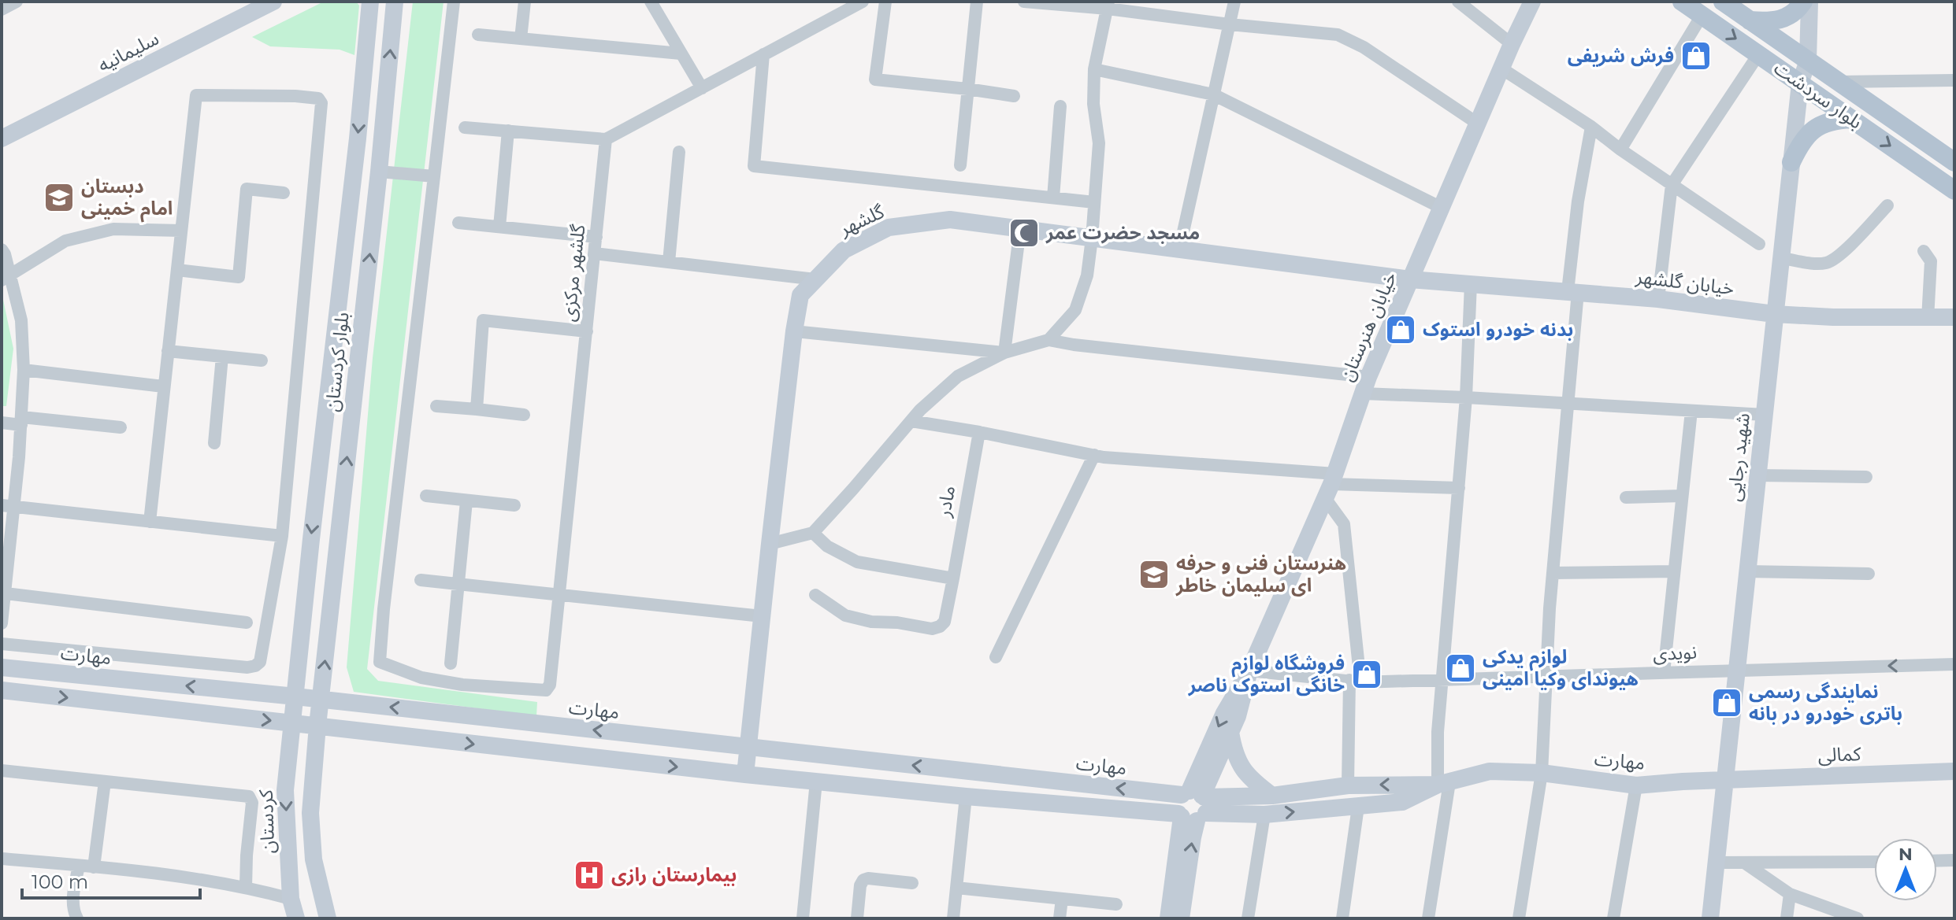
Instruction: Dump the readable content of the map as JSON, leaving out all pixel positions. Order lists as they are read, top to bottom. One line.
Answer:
{"streets":{"main road":["سلیمانیه","بلوار سردشت","گلشهر","خیابان گلشهر","خیابان هنرستان","بلوار کردستان","شهید رجایی","مهارت","کمالی","کردستان"],"street":["گلشهر مرکزی","مادر","نویدی"]},"crossings":[["بلوار سردشت","شهید رجایی"],["گلشهر","خیابان گلشهر"],["گلشهر","خیابان هنرستان"],["گلشهر","مهارت"],["خیابان گلشهر","خیابان هنرستان"],["خیابان گلشهر","شهید رجایی"],["خیابان هنرستان","نویدی"],["خیابان هنرستان","مهارت"],["بلوار کردستان","مهارت"],["بلوار کردستان","کردستان"],["شهید رجایی","نویدی"],["شهید رجایی","مهارت"],["شهید رجایی","کمالی"],["مهارت","کمالی"],["مهارت","کردستان"]],"places":{"shop":["فرش شریفی","بدنه خودرو استوک","لوازم یدکى هیونداى وکیا امینى","فروشگاه لوازم خانگى استوک ناصر","نمایندگی رسمی باتری خودرو در بانه"],"school or university":["دبستان امام خمینی","هنرستان فنی و حرفه ای سلیمان خاطر"],"mosque":["مسجد حضرت عمر"],"hospital":["بیمارستان رازی"]},"scale_bar":"100 m","north":"top"}
